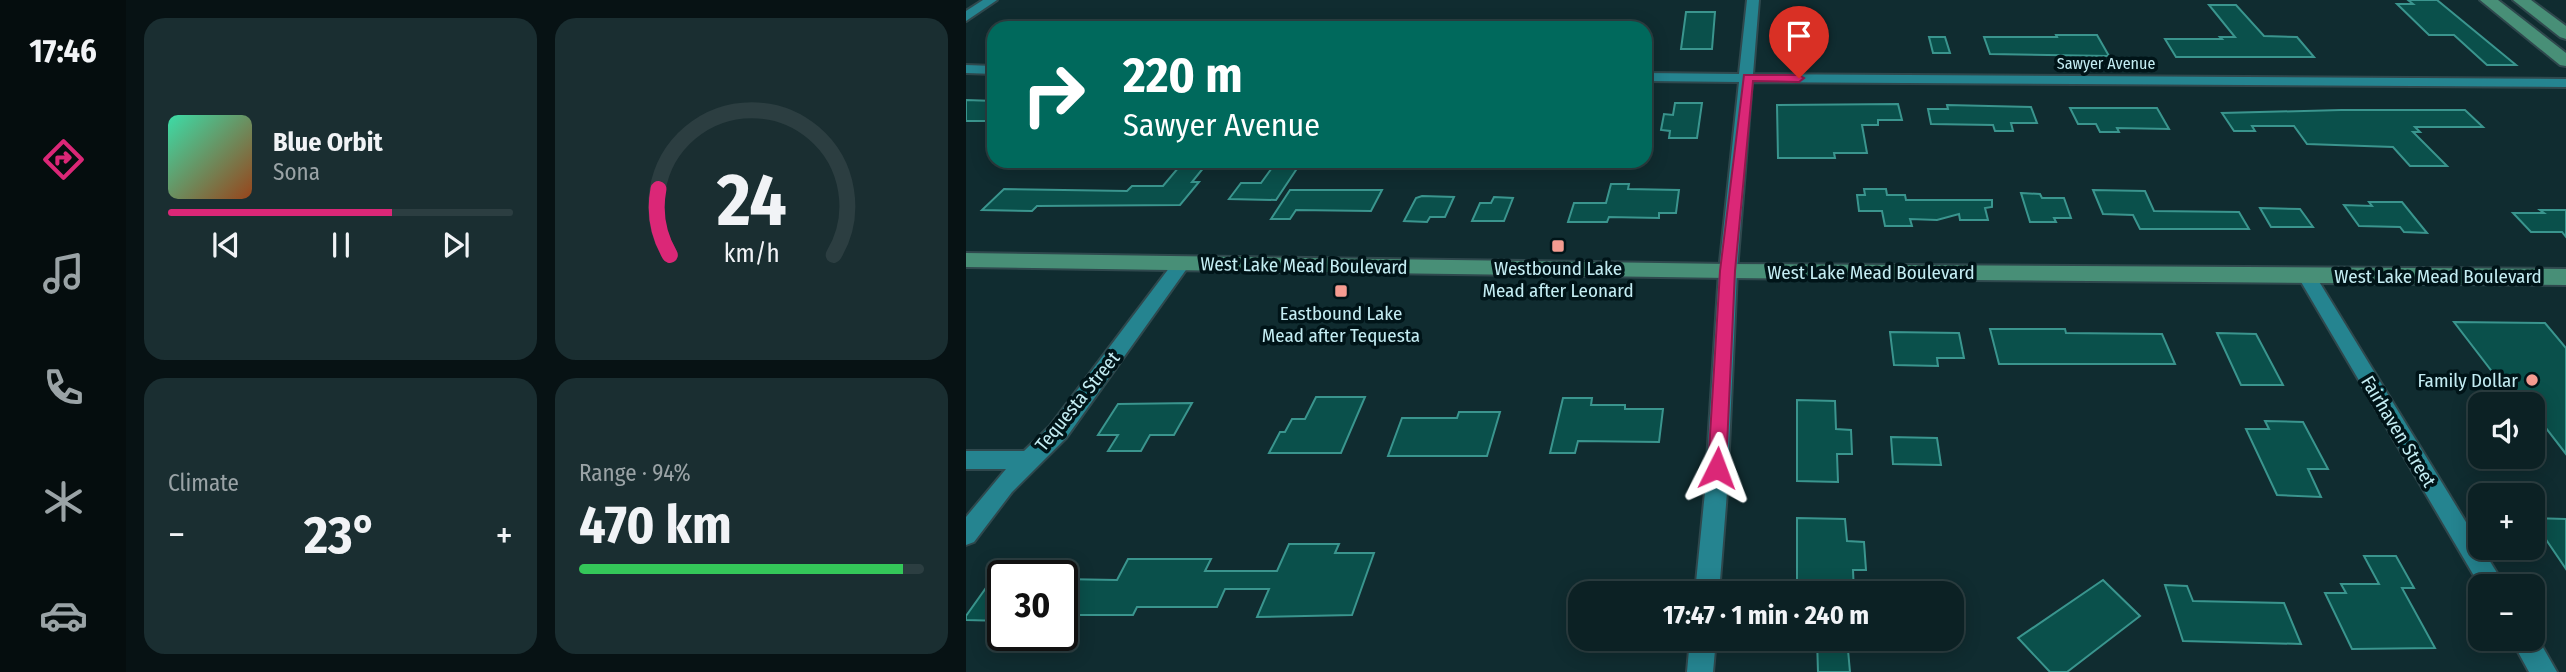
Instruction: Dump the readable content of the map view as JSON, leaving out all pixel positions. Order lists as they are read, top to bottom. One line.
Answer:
{"streets":{"main road":["West Lake Mead Boulevard"],"street":["Sawyer Avenue","Tequesta Street","Fairhaven Street"]},"crossings":[["West Lake Mead Boulevard","Tequesta Street"],["West Lake Mead Boulevard","Fairhaven Street"]],"places":{"transit":["Westbound Lake Mead after Leonard","Eastbound Lake Mead after Tequesta"],"other":["Family Dollar"]},"page":{"tabs":"17:46","turn":["220 m","Sawyer Avenue"],"song":["Blue Orbit","Sona"],"tile":["Climate",["Range · 94%","470 km"]],"map_buttons":["+","−"],"heat":["−","23°","+"],"limit":"30","trip":"17:47 · 1 min · 240 m","gauge":["24","km/h"]}}
